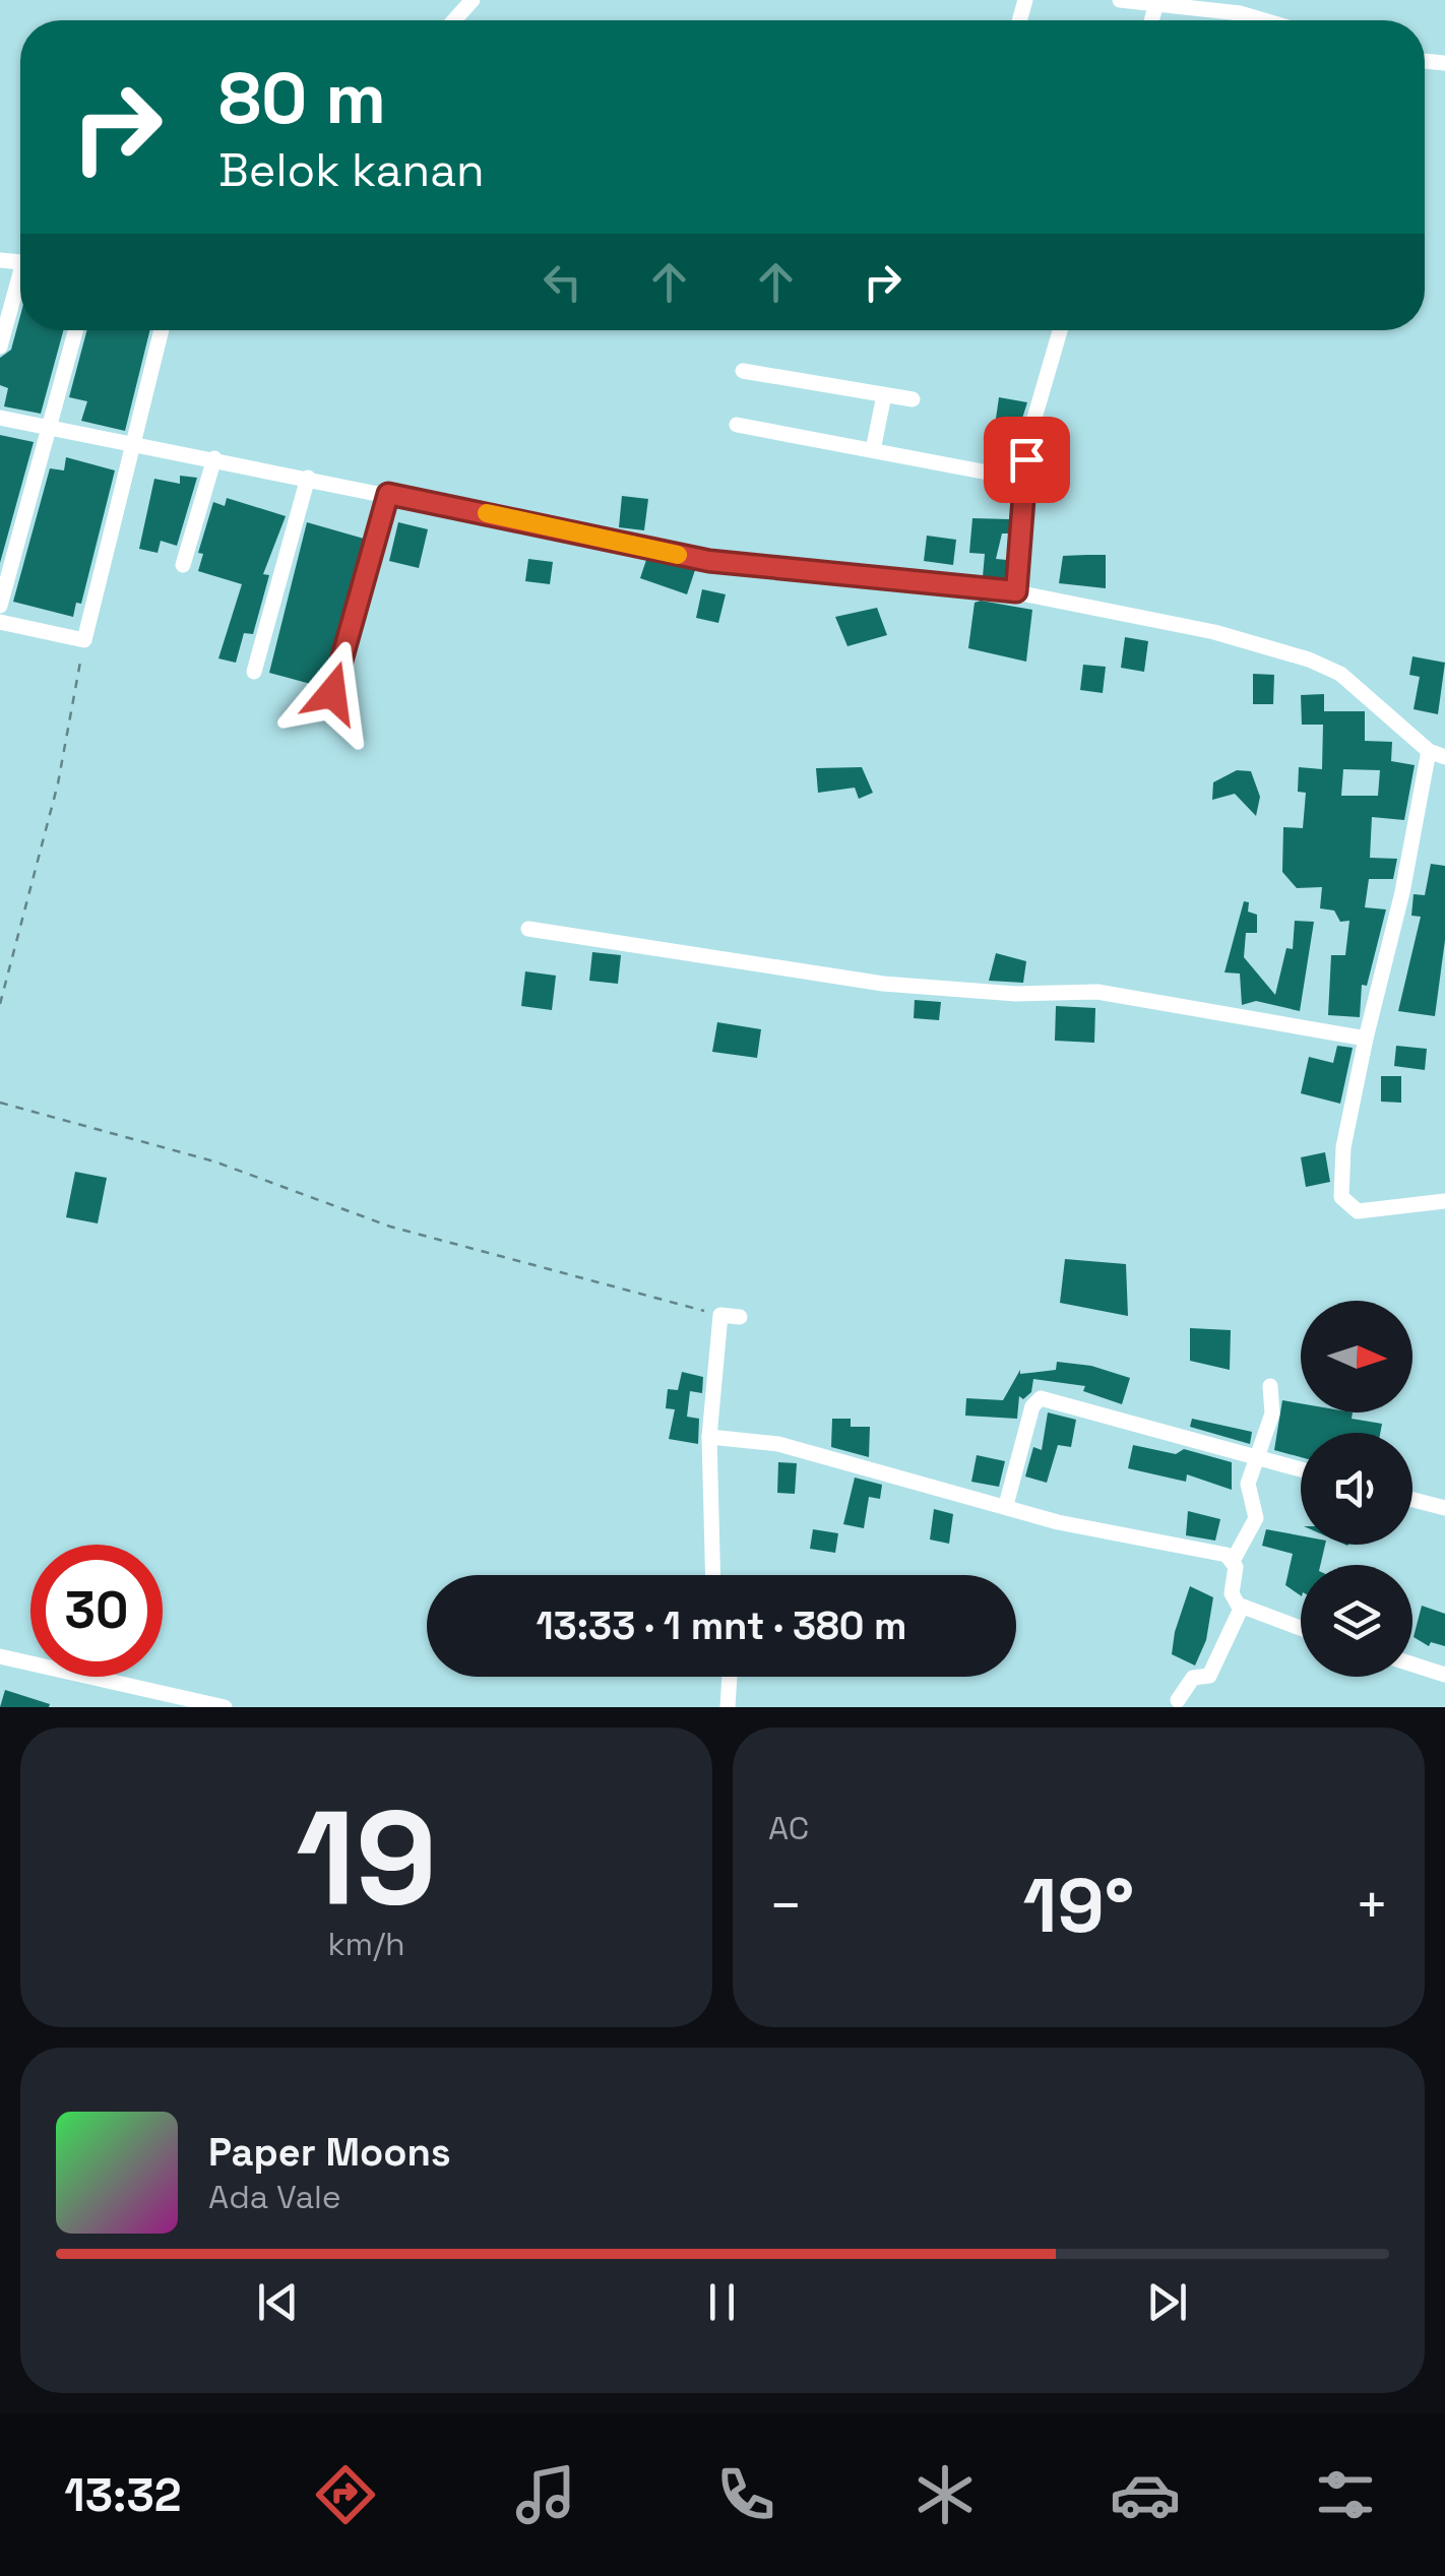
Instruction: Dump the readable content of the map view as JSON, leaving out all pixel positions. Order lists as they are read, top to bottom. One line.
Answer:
{"north":"right","page":{"turn":["80 m","Belok kanan"],"limit":"30","trip":"13:33 · 1 mnt · 380 m","tile":[["19","km/h"],"AC"],"heat":["−","19°","+"],"song":["Paper Moons","Ada Vale"],"tabs":"13:32"}}
